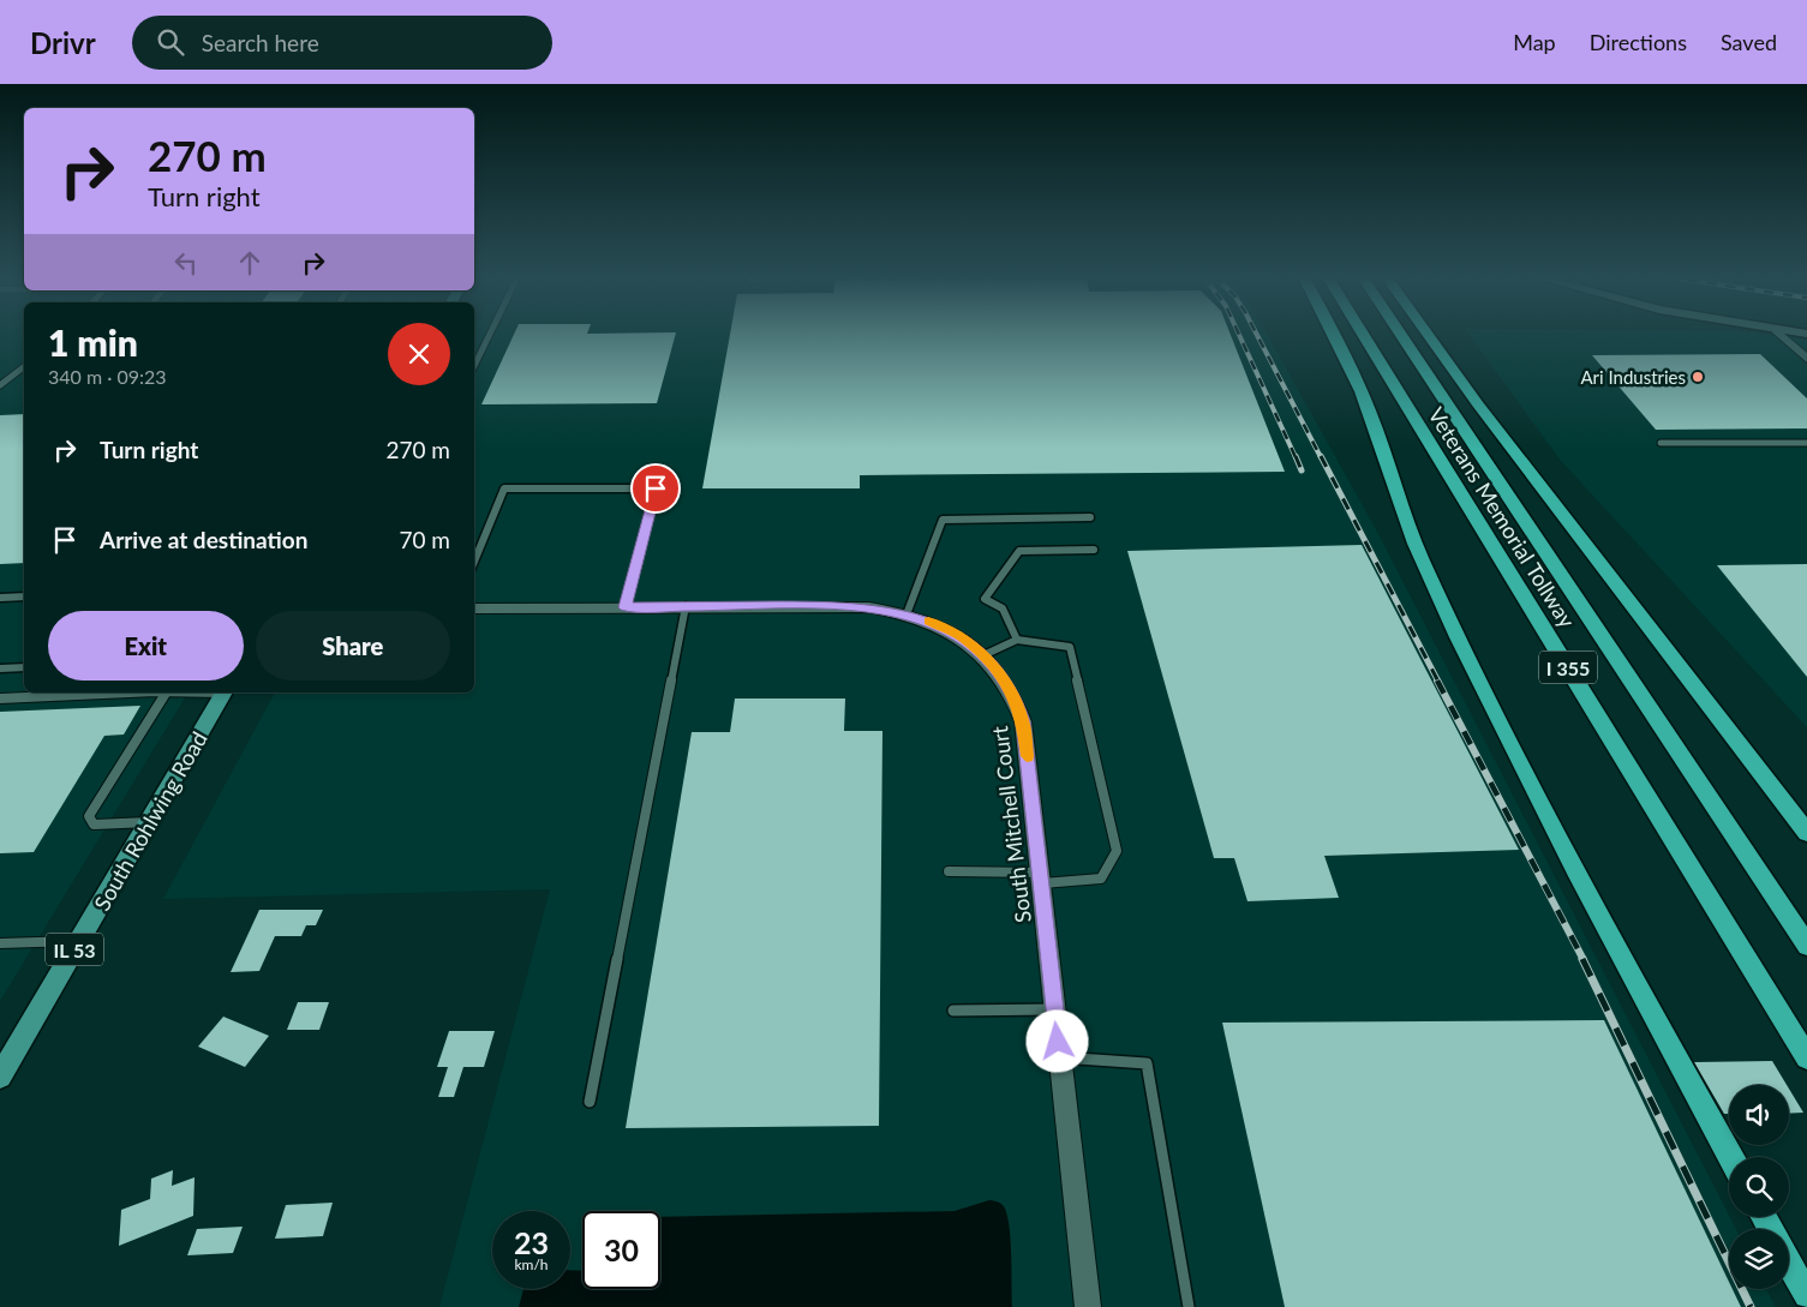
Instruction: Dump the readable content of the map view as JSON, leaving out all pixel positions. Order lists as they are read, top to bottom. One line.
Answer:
{"streets":{"highway":["Veterans Memorial Tollway","I 355"],"main road":["South Rohlwing Road","IL 53"],"street":["South Mitchell Court"]},"places":["Ari Industries"],"page":{"header":"Drivr","search":"Search here","nav":["Map","Directions","Saved"],"turn":["270 m","Turn right"],"heading":["1 min","340 m · 09:23"],"list":[{"name":"Turn right","value":"270 m"},{"name":"Arrive at destination","value":"70 m"}],"buttons":["Exit","Share"],"speed":"23 km/h","limit":"30"}}
